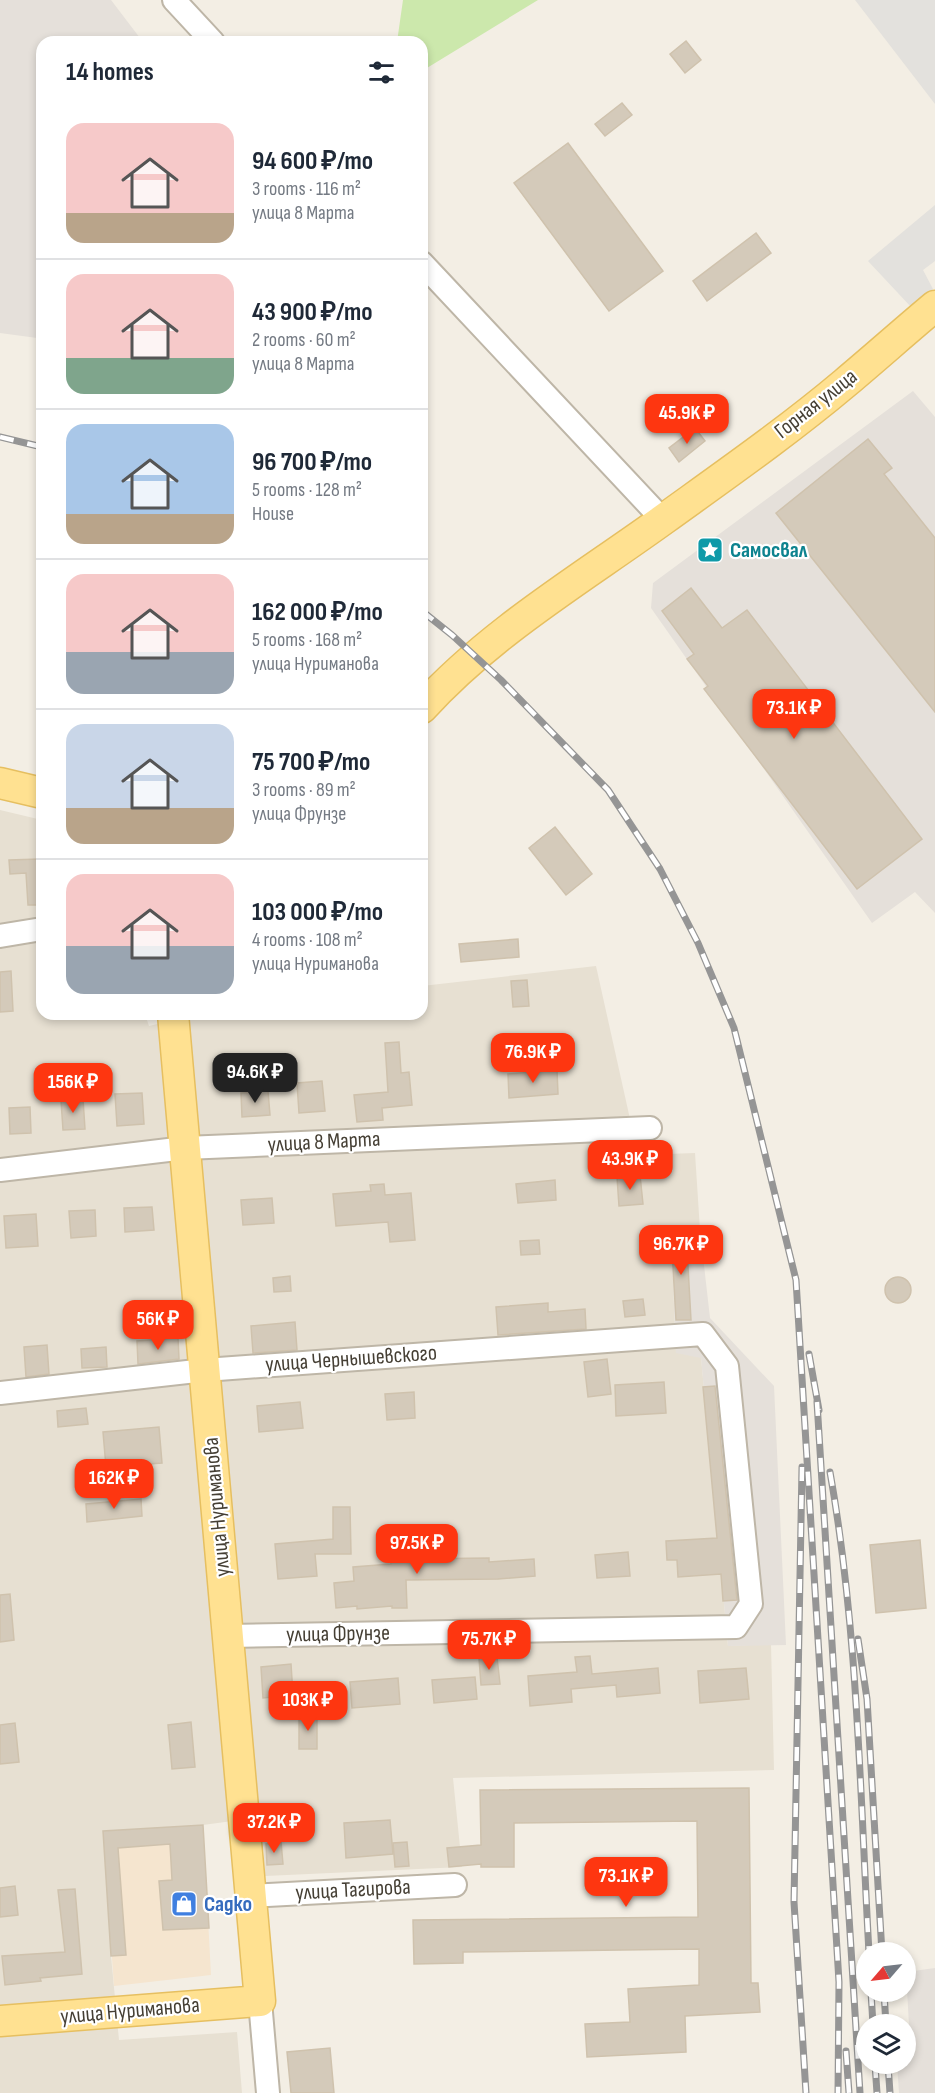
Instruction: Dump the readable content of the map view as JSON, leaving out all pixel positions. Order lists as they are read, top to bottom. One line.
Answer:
{"streets":{"main road":["Горная улица","улица Нуриманова"],"street":["улица 8 Марта","улица Чернышевского","улица Фрунзе","улица Тагирова"]},"crossings":[["улица 8 Марта","улица Нуриманова"],["улица Чернышевского","улица Нуриманова"],["улица Чернышевского","улица Фрунзе"],["улица Нуриманова","улица Фрунзе"],["улица Нуриманова","улица Тагирова"]],"places":{"place":["Самосвал"],"shop":["Садко"]},"north":"bottom left","page":{"heading":"14 homes","list":[{"name":"94 600 ₽/mo","note":"3 rooms · 116 m² · улица 8 Марта"},{"name":"43 900 ₽/mo","note":"2 rooms · 60 m² · улица 8 Марта"},{"name":"96 700 ₽/mo","note":"5 rooms · 128 m² · House"},{"name":"162 000 ₽/mo","note":"5 rooms · 168 m² · улица Нуриманова"},{"name":"75 700 ₽/mo","note":"3 rooms · 89 m² · улица Фрунзе"},{"name":"103 000 ₽/mo","note":"4 rooms · 108 m² · улица Нуриманова"}],"price":["45.9K ₽","73.1K ₽","76.9K ₽","94.6K ₽","156K ₽","43.9K ₽","96.7K ₽","56K ₽","162K ₽","97.5K ₽","75.7K ₽","103K ₽","37.2K ₽","73.1K ₽"]}}
